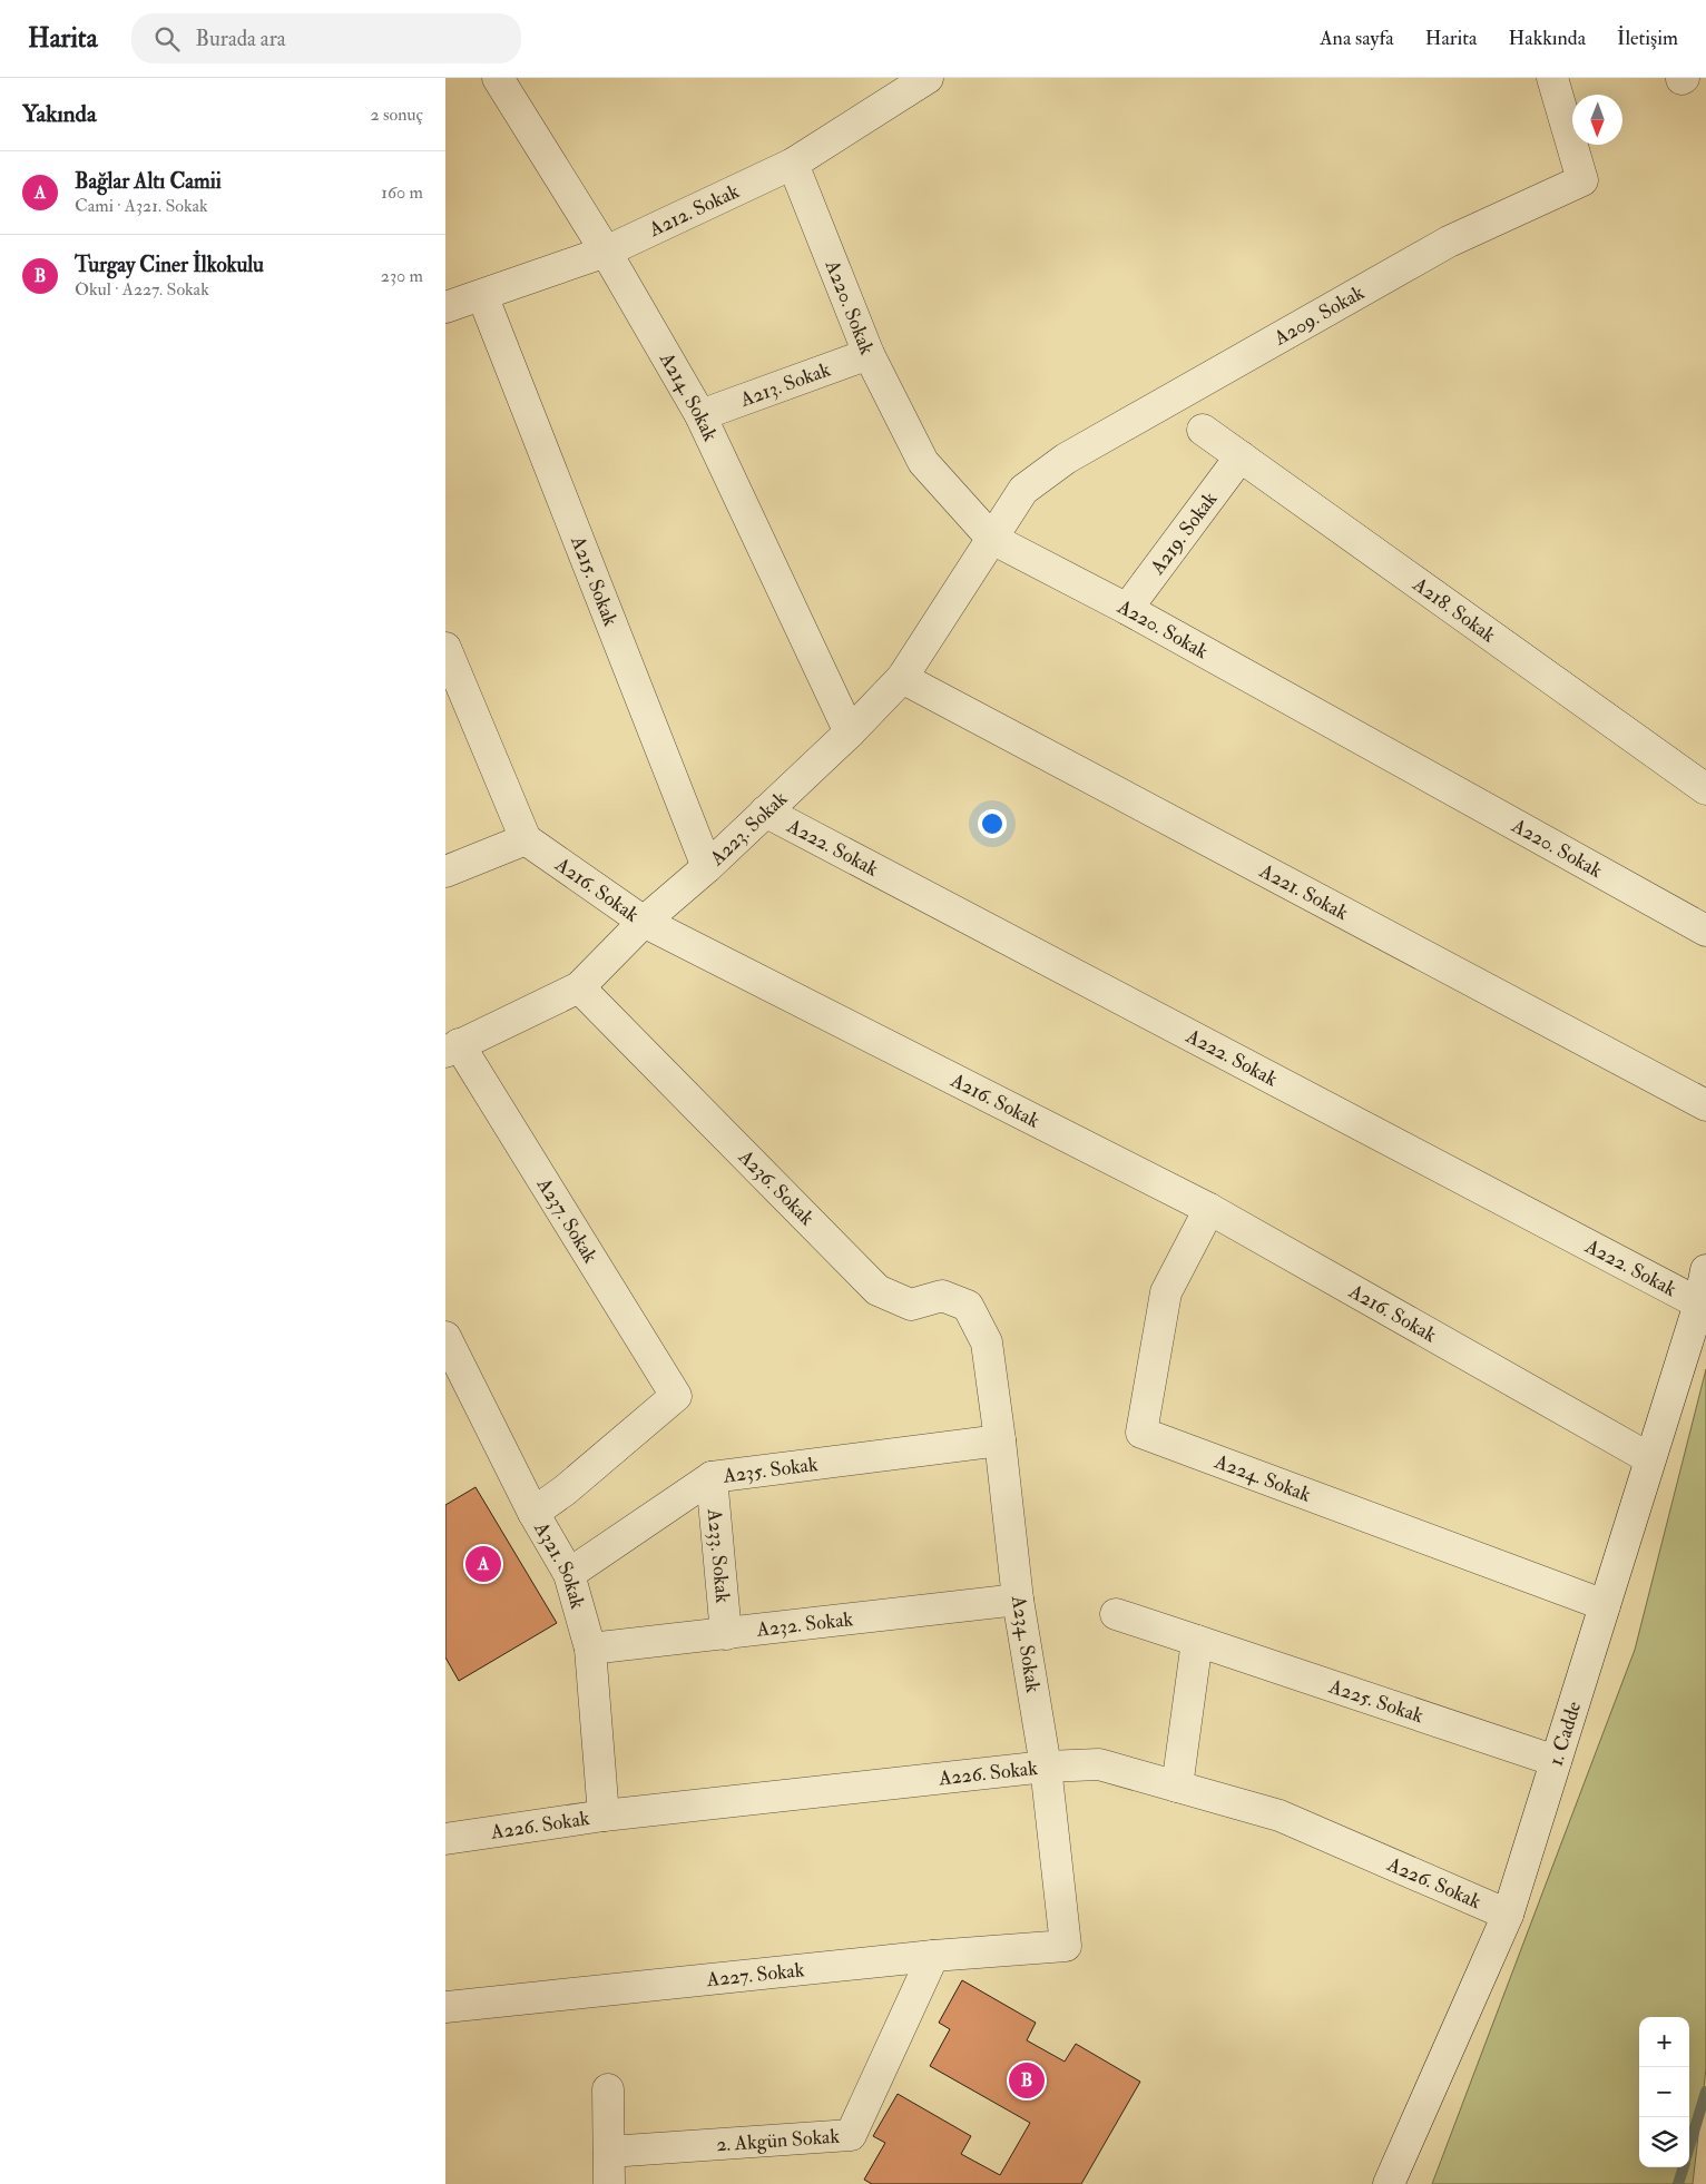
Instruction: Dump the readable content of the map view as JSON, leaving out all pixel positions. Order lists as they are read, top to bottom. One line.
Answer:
{"streets":{"street":["A212. Sokak","A220. Sokak","A209. Sokak","A213. Sokak","A214. Sokak","A219. Sokak","A215. Sokak","A218. Sokak","A223. Sokak","A222. Sokak","A216. Sokak","A221. Sokak","A236. Sokak","A237. Sokak","A235. Sokak","A224. Sokak","A233. Sokak","A321. Sokak","A232. Sokak","A234. Sokak","A225. Sokak","1. Cadde","A226. Sokak","A227. Sokak","2. Akgün Sokak"]},"crossings":[["A212. Sokak","A220. Sokak"],["A212. Sokak","A214. Sokak"],["A212. Sokak","A215. Sokak"],["A220. Sokak","A209. Sokak"],["A220. Sokak","A213. Sokak"],["A220. Sokak","A219. Sokak"],["A220. Sokak","A223. Sokak"],["A209. Sokak","A223. Sokak"],["A213. Sokak","A214. Sokak"],["A214. Sokak","A223. Sokak"],["A219. Sokak","A218. Sokak"],["A215. Sokak","A223. Sokak"],["A223. Sokak","A222. Sokak"],["A223. Sokak","A216. Sokak"],["A223. Sokak","A221. Sokak"],["A223. Sokak","A236. Sokak"],["A223. Sokak","A237. Sokak"],["A222. Sokak","1. Cadde"],["A216. Sokak","A224. Sokak"],["A216. Sokak","1. Cadde"],["A236. Sokak","A234. Sokak"],["A237. Sokak","A321. Sokak"],["A235. Sokak","A233. Sokak"],["A235. Sokak","A321. Sokak"],["A235. Sokak","A234. Sokak"],["A224. Sokak","1. Cadde"],["A233. Sokak","A232. Sokak"],["A321. Sokak","A232. Sokak"],["A321. Sokak","A226. Sokak"],["A232. Sokak","A234. Sokak"],["A234. Sokak","A226. Sokak"],["A234. Sokak","A227. Sokak"],["A225. Sokak","1. Cadde"],["1. Cadde","A226. Sokak"],["A227. Sokak","2. Akgün Sokak"]],"north":"bottom","page":{"header":"Harita","search":"Burada ara","nav":["Ana sayfa","Harita","Hakkında","İletişim"],"heading":["Yakında","2 sonuç"],"list":[{"mark":"A","name":"Bağlar Altı Camii","note":"Cami · A321. Sokak","value":"160 m"},{"mark":"B","name":"Turgay Ciner İlkokulu","note":"Okul · A227. Sokak","value":"230 m"}],"pins":["A","B"],"map_buttons":["+","−"]}}
